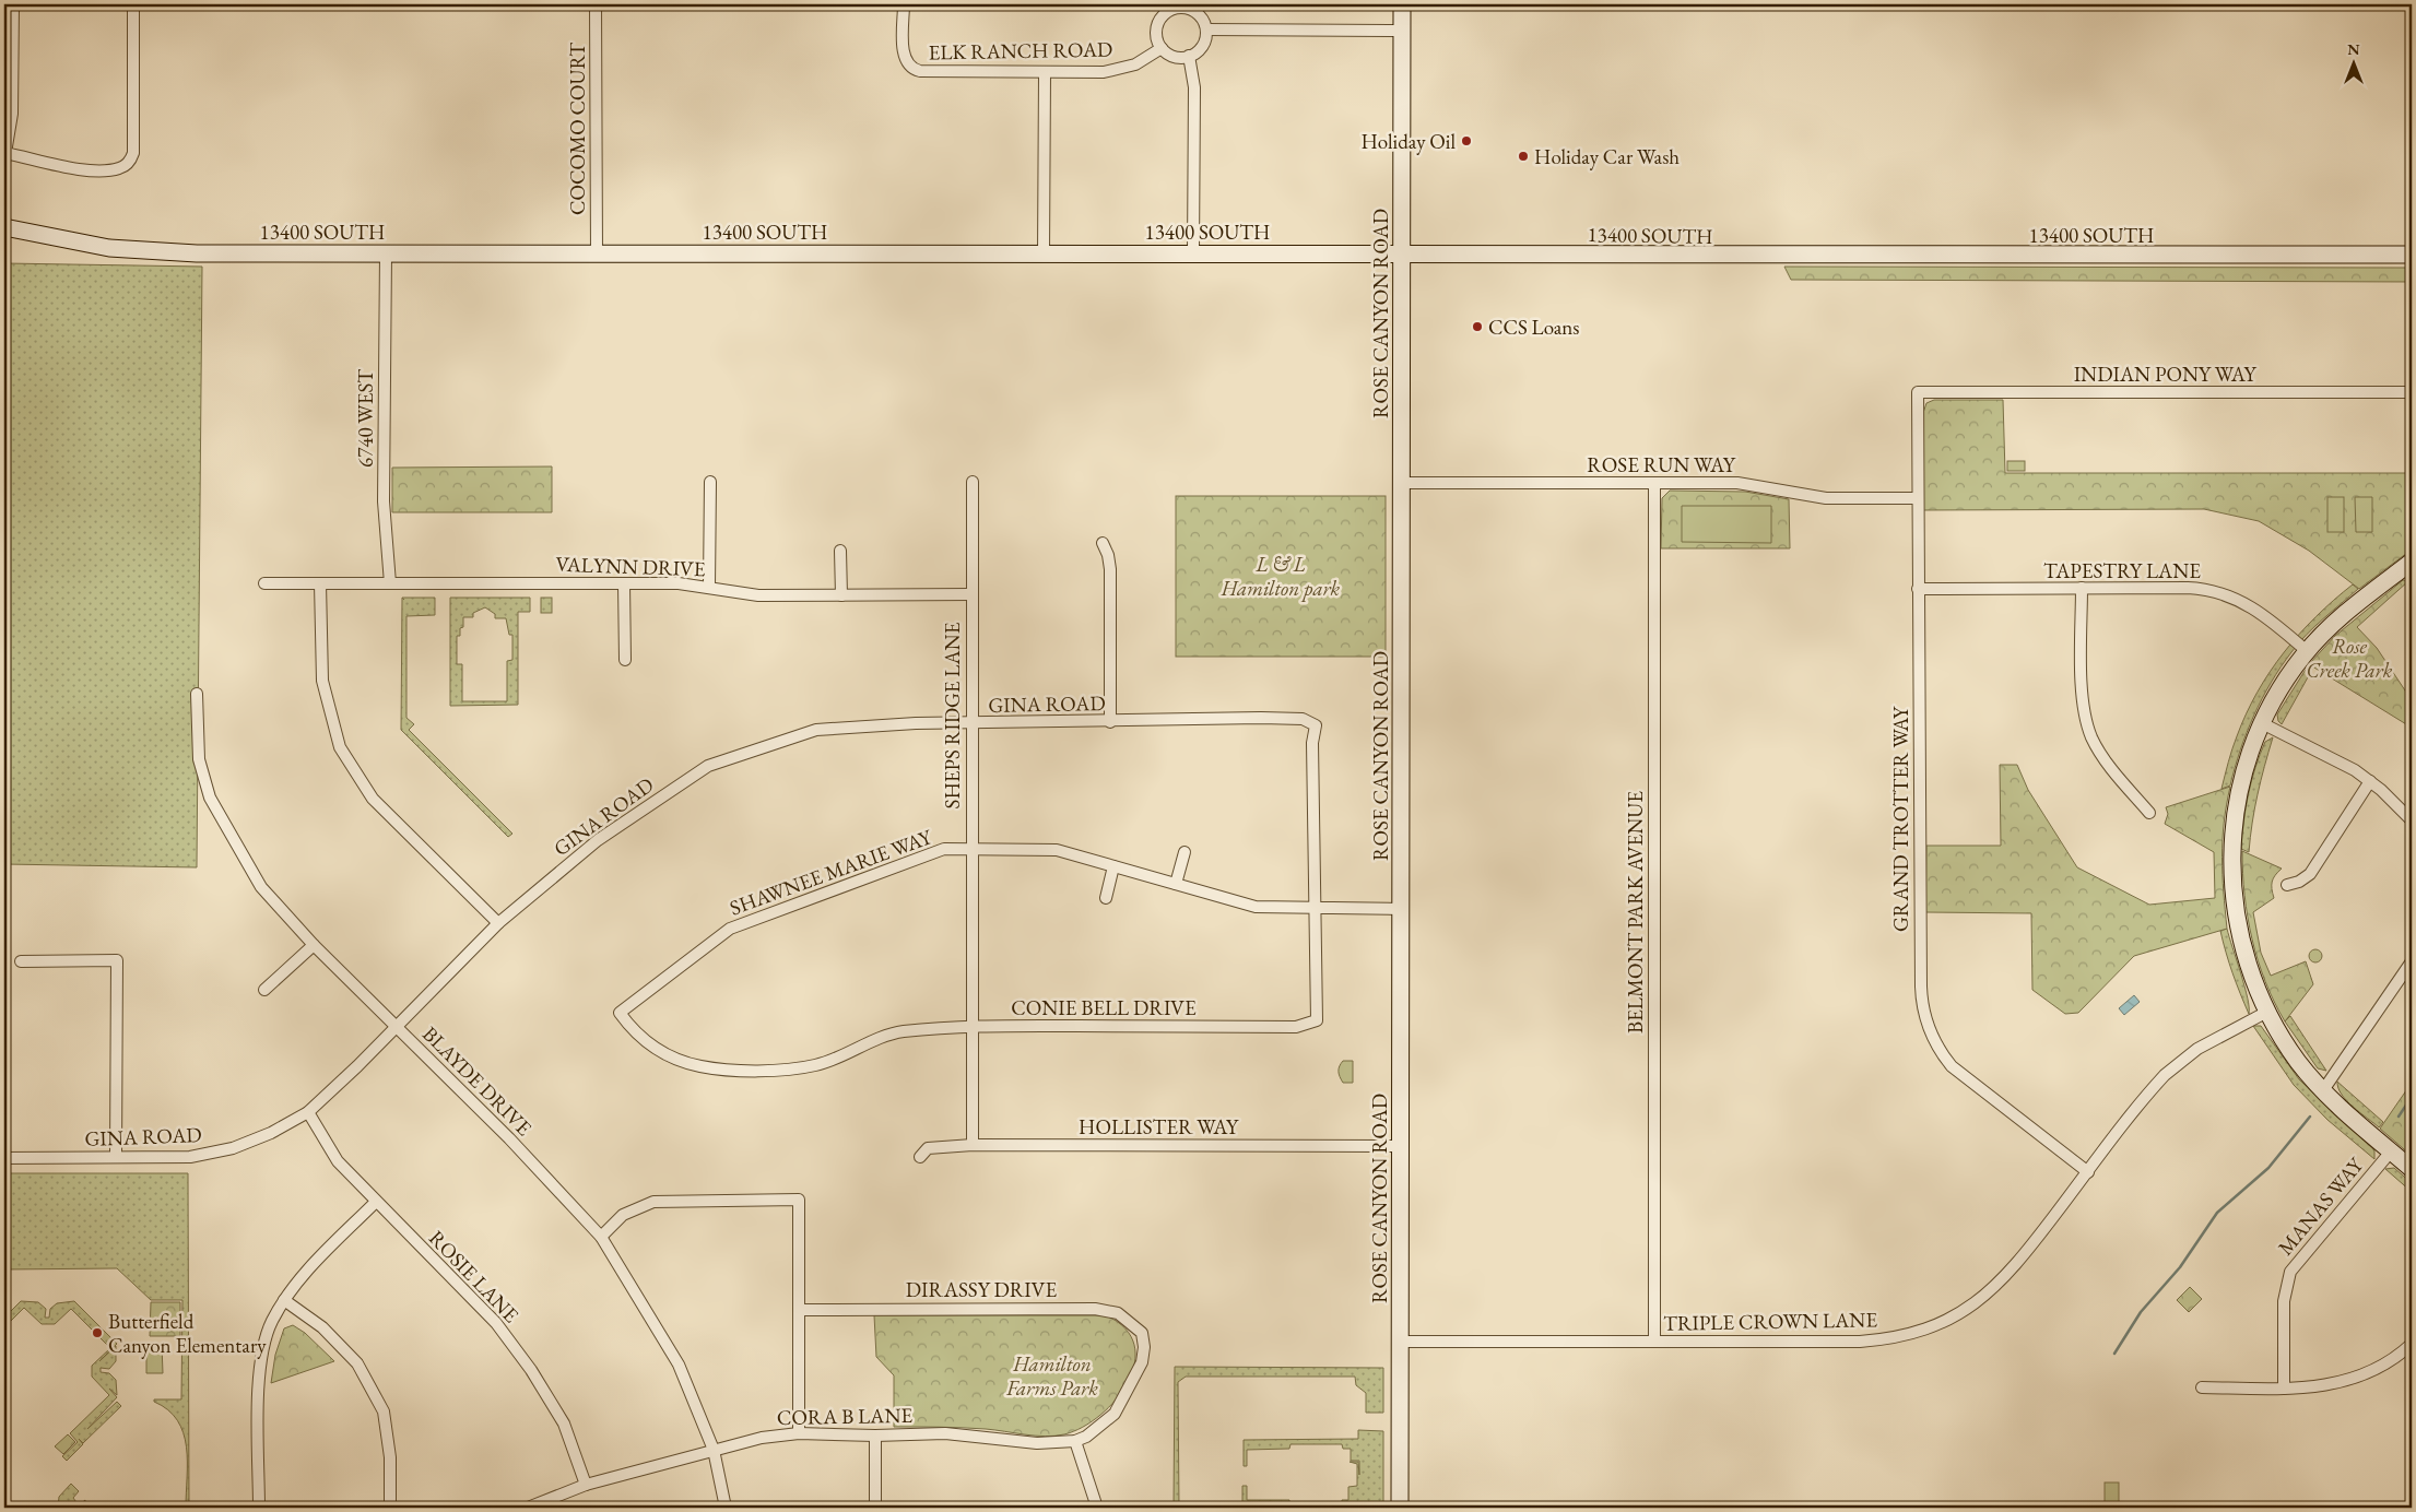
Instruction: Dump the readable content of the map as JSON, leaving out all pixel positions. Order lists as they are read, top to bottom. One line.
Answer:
{"streets":{"street":["ELK RANCH ROAD","COCOMO COURT","13400 SOUTH","ROSE CANYON ROAD","INDIAN PONY WAY","6740 WEST","ROSE RUN WAY","VALYNN DRIVE","TAPESTRY LANE","GINA ROAD","SHEPS RIDGE LANE","GRAND TROTTER WAY","SHAWNEE MARIE WAY","BELMONT PARK AVENUE","CONIE BELL DRIVE","BLAYDE DRIVE","HOLLISTER WAY","MANAS WAY","ROSIE LANE","DIRASSY DRIVE","TRIPLE CROWN LANE","CORA B LANE"]},"crossings":[["COCOMO COURT","13400 SOUTH"],["13400 SOUTH","ROSE CANYON ROAD"],["13400 SOUTH","6740 WEST"],["ROSE CANYON ROAD","ROSE RUN WAY"],["ROSE CANYON ROAD","SHAWNEE MARIE WAY"],["ROSE CANYON ROAD","HOLLISTER WAY"],["ROSE CANYON ROAD","TRIPLE CROWN LANE"],["INDIAN PONY WAY","GRAND TROTTER WAY"],["6740 WEST","VALYNN DRIVE"],["ROSE RUN WAY","GRAND TROTTER WAY"],["ROSE RUN WAY","BELMONT PARK AVENUE"],["VALYNN DRIVE","SHEPS RIDGE LANE"],["TAPESTRY LANE","GRAND TROTTER WAY"],["GINA ROAD","SHEPS RIDGE LANE"],["GINA ROAD","CONIE BELL DRIVE"],["GINA ROAD","BLAYDE DRIVE"],["GINA ROAD","ROSIE LANE"],["SHEPS RIDGE LANE","SHAWNEE MARIE WAY"],["SHEPS RIDGE LANE","CONIE BELL DRIVE"],["SHEPS RIDGE LANE","HOLLISTER WAY"],["GRAND TROTTER WAY","TRIPLE CROWN LANE"],["SHAWNEE MARIE WAY","CONIE BELL DRIVE"],["BELMONT PARK AVENUE","TRIPLE CROWN LANE"],["BLAYDE DRIVE","CORA B LANE"],["ROSIE LANE","CORA B LANE"],["DIRASSY DRIVE","CORA B LANE"]],"parks":["L & L Hamilton park","Rose Creek Park","Hamilton Farms Park"],"places":["Holiday Oil","Holiday Car Wash","CCS Loans","Butterfield Canyon Elementary"],"north":"top"}
